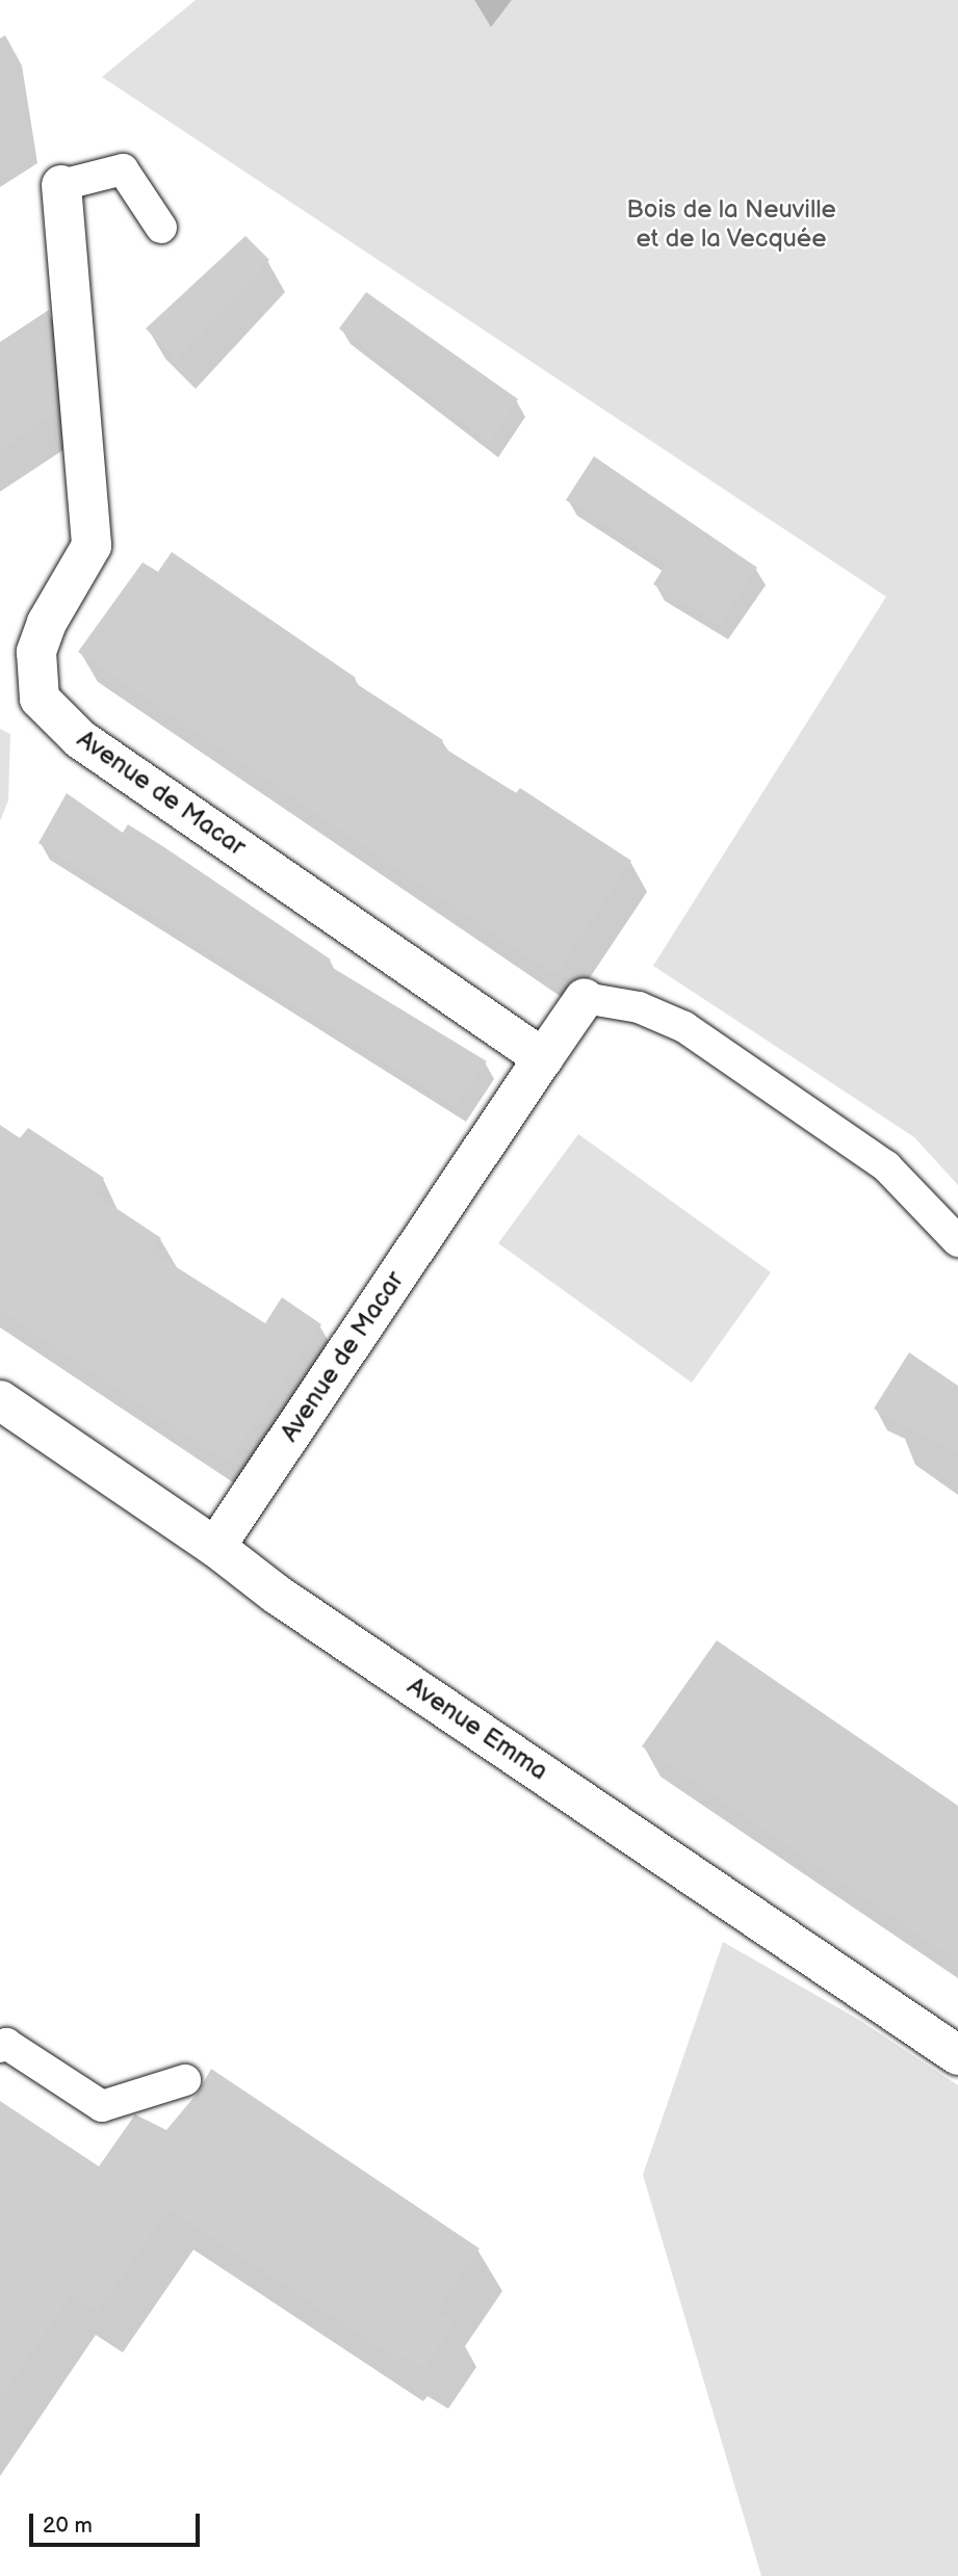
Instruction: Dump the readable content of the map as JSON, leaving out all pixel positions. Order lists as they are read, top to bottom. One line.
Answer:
{"streets":{"street":["Avenue de Macar","Avenue Emma"]},"crossings":[["Avenue de Macar","Avenue Emma"]],"parks":["Bois de la Neuville et de la Vecquée"],"scale_bar":"20 m"}
